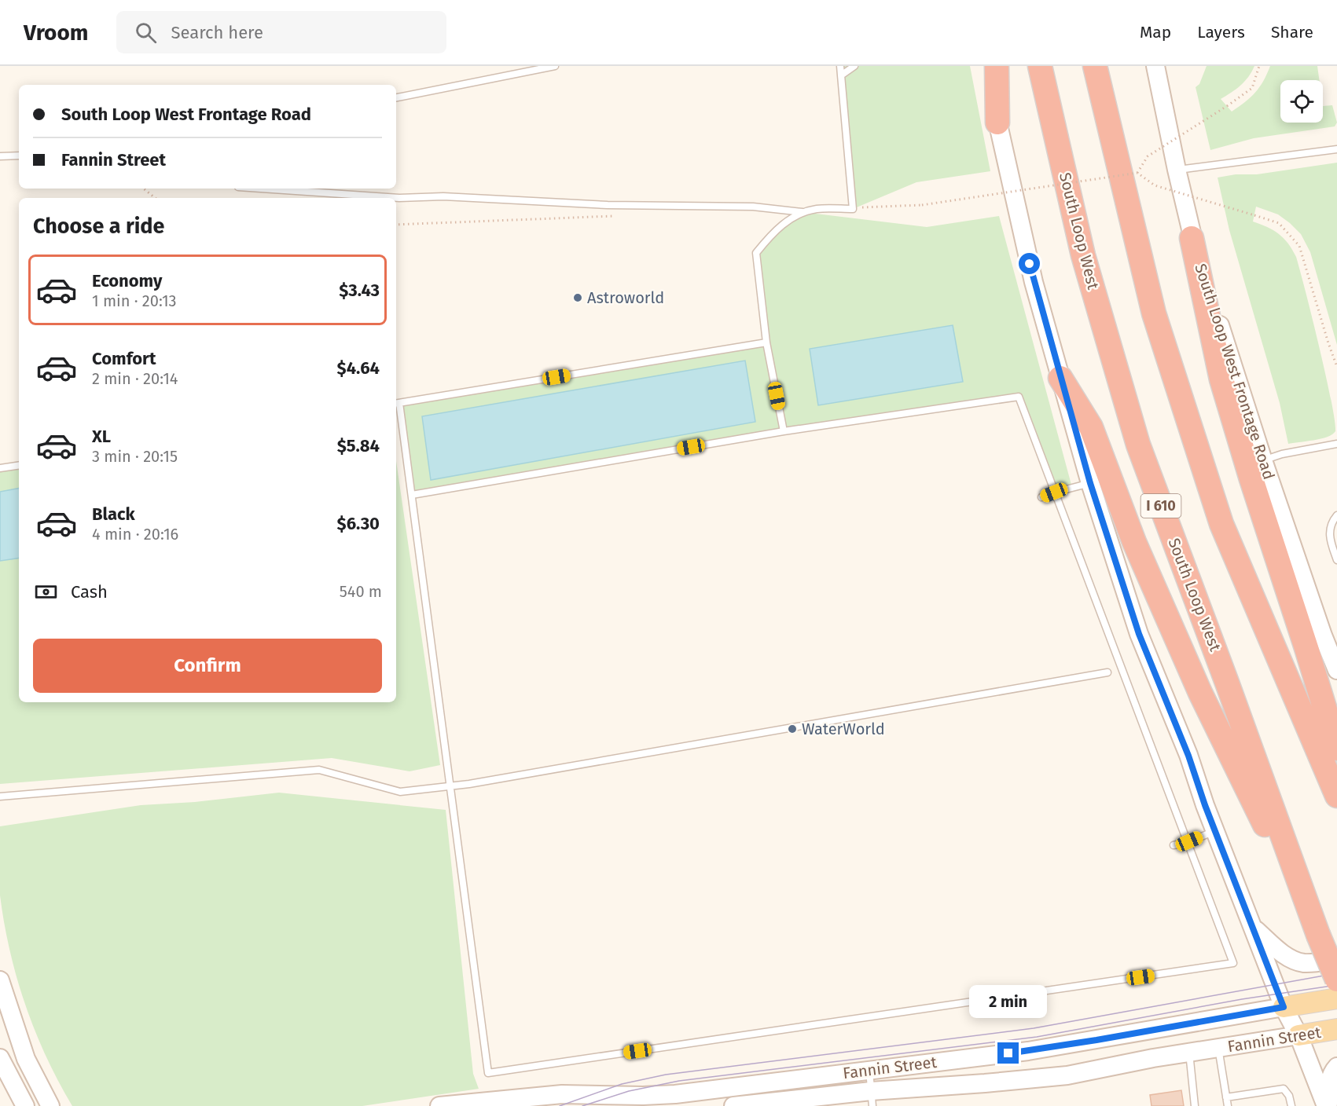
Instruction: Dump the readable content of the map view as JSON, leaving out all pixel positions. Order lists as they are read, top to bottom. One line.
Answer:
{"streets":{"highway":["South Loop West","I 610"],"main road":["South Loop West Frontage Road","Fannin Street"]},"places":["Astroworld","WaterWorld"],"page":{"header":"Vroom","search":"Search here","nav":["Map","Layers","Share"],"banner":["South Loop West Frontage Road","Fannin Street"],"heading":"Choose a ride","list":[{"name":"Economy","note":"1 min · 20:13","value":"$3.43"},{"name":"Comfort","note":"2 min · 20:14","value":"$4.64"},{"name":"XL","note":"3 min · 20:15","value":"$5.84"},{"name":"Black","note":"4 min · 20:16","value":"$6.30"}],"pay":["Cash","540 m"],"buttons":"Confirm","bubble":"2 min"}}
